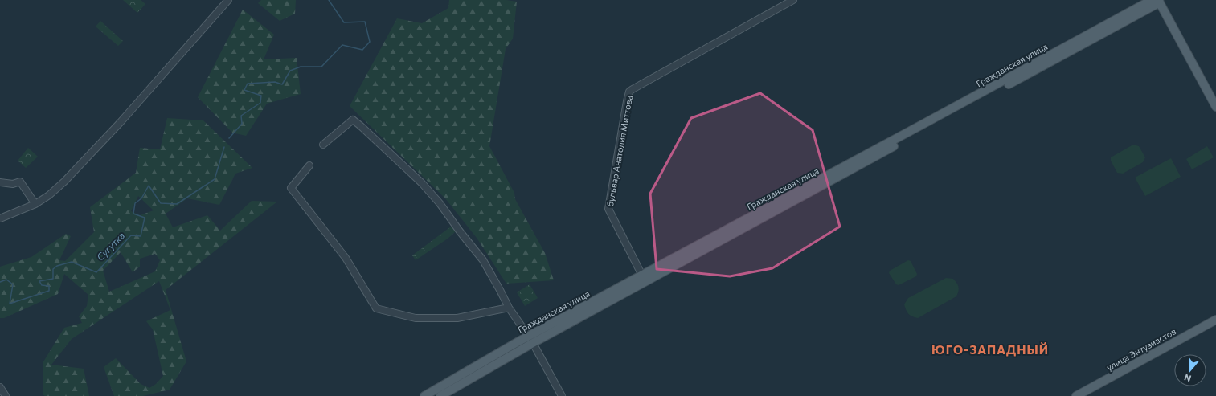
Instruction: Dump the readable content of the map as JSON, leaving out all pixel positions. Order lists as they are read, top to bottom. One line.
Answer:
{"streets":{"main road":["Гражданская улица","улица Энтузиастов"],"street":["бульвар Анатолия Миттова"]},"crossings":[["Гражданская улица","бульвар Анатолия Миттова"]],"districts":["ЮГО-ЗАПАДНЫЙ"],"water":["Сугутка"],"north":"bottom"}
